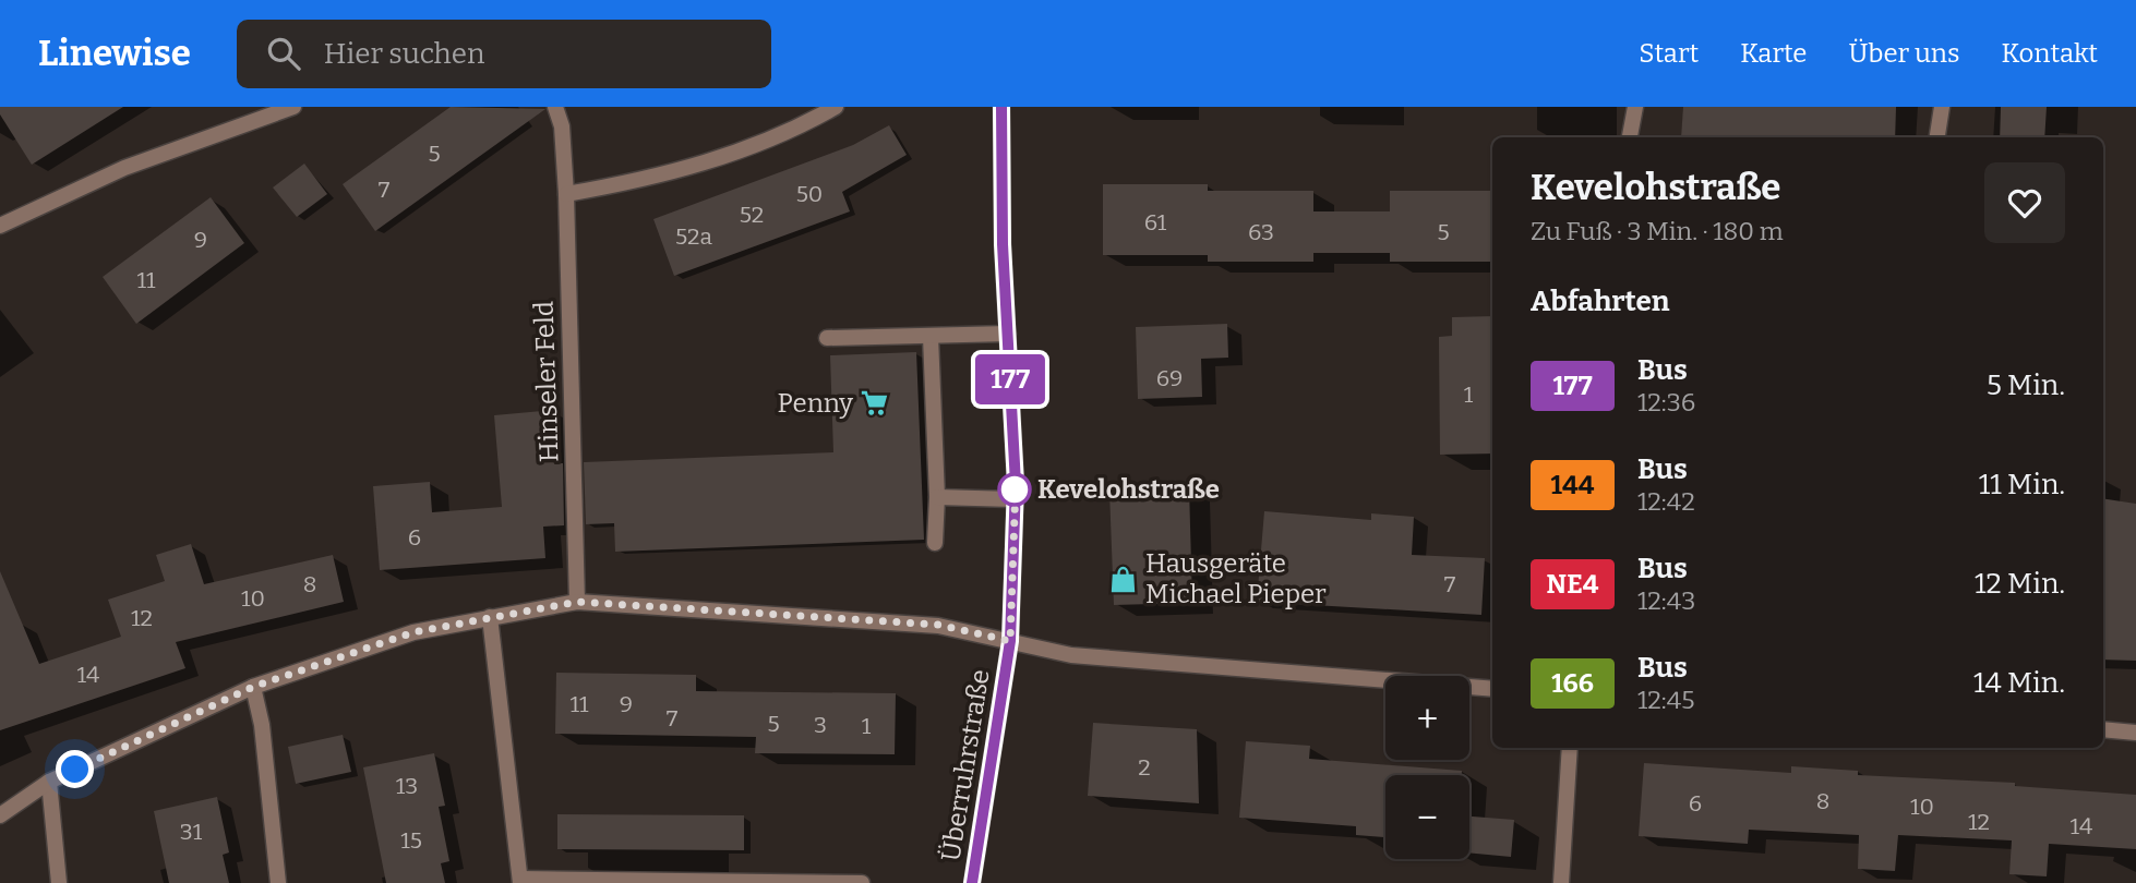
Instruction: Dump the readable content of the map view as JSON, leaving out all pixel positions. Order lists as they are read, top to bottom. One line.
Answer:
{"streets":{"main road":["Überruhrstraße"],"street":["Hinseler Feld"]},"places":{"supermarket":["Penny"],"other":["Kevelohstraße"],"shop":["Hausgeräte Michael Pieper"]},"lines":["bus line 177"],"house_numbers":["5","7","50","52","61","63","5","52a","9","11","69","1","6","8","7","10","12","14","11","9","7","5","3","1","2","13","8","6","10","12","14","31","15"],"page":{"header":"Linewise","search":"Hier suchen","nav":["Start","Karte","Über uns","Kontakt"],"on_map":"177","heading":[["Kevelohstraße","Zu Fuß · 3 Min. · 180 m"],"Abfahrten"],"list":[{"mark":"177","name":"Bus","note":"12:36","value":"5 Min."},{"mark":"144","name":"Bus","note":"12:42","value":"11 Min."},{"mark":"NE4","name":"Bus","note":"12:43","value":"12 Min."},{"mark":"166","name":"Bus","note":"12:45","value":"14 Min."}],"map_buttons":["+","−"]}}
